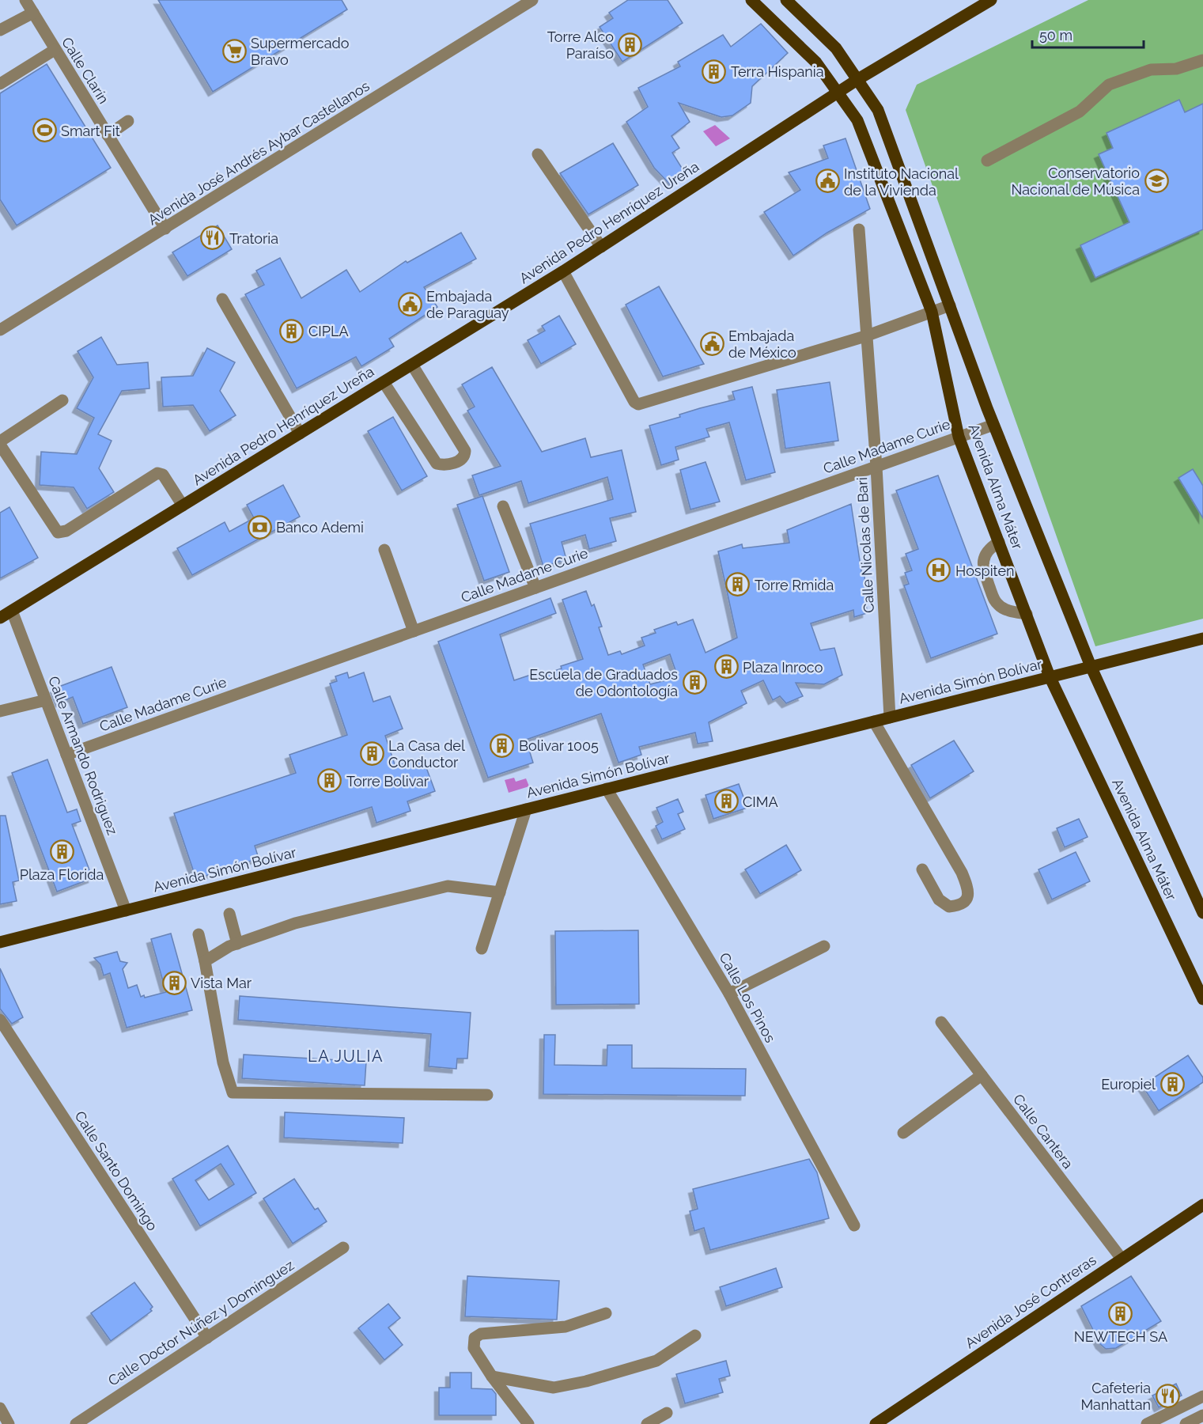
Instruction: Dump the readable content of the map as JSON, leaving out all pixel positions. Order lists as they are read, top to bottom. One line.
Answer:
{"streets":{"main road":["Avenida Pedro Henríquez Ureña","Avenida Alma Máter","Avenida Simón Bolívar","Avenida José Contreras"],"street":["Calle Clarín","Avenida José Andrés Aybar Castellanos","Calle Madame Curie","Calle Nicolas de Bari","Calle Armando Rodriguez","Calle Los Pinos","Calle Cantera","Calle Santo Domingo","Calle Doctor Núñez y Domínguez"]},"crossings":[["Calle Clarín","Avenida José Andrés Aybar Castellanos"],["Avenida Pedro Henríquez Ureña","Avenida Alma Máter"],["Avenida Pedro Henríquez Ureña","Calle Armando Rodriguez"],["Calle Madame Curie","Avenida Alma Máter"],["Calle Madame Curie","Calle Nicolas de Bari"],["Calle Madame Curie","Calle Armando Rodriguez"],["Avenida Alma Máter","Avenida Simón Bolívar"],["Calle Nicolas de Bari","Avenida Simón Bolívar"],["Avenida Simón Bolívar","Calle Armando Rodriguez"],["Avenida Simón Bolívar","Calle Los Pinos"],["Calle Cantera","Avenida José Contreras"],["Calle Santo Domingo","Calle Doctor Núñez y Domínguez"]],"districts":["LA JULIA"],"places":{"building":["Torre Alco Paraíso","Terra Hispania","CIPLA","Torre Rmida","Plaza Inroco","Escuela de Graduados de Odontología","Bolivar 1005","La Casa del Conductor","Torre Bolivar","CIMA","Plaza Florida","Vista Mar","Europiel","NEWTECH SA"],"supermarket":["Supermercado Bravo"],"sports":["Smart Fit"],"school or university":["Conservatorio Nacional de Música"],"public building":["Instituto Nacional de la Vivienda","Embajada de Paraguay","Embajada de México"],"restaurant":["Tratoria","Cafeteria Manhattan"],"bank":["Banco Ademi"],"hospital":["Hospiten"]},"scale_bar":"50 m"}
